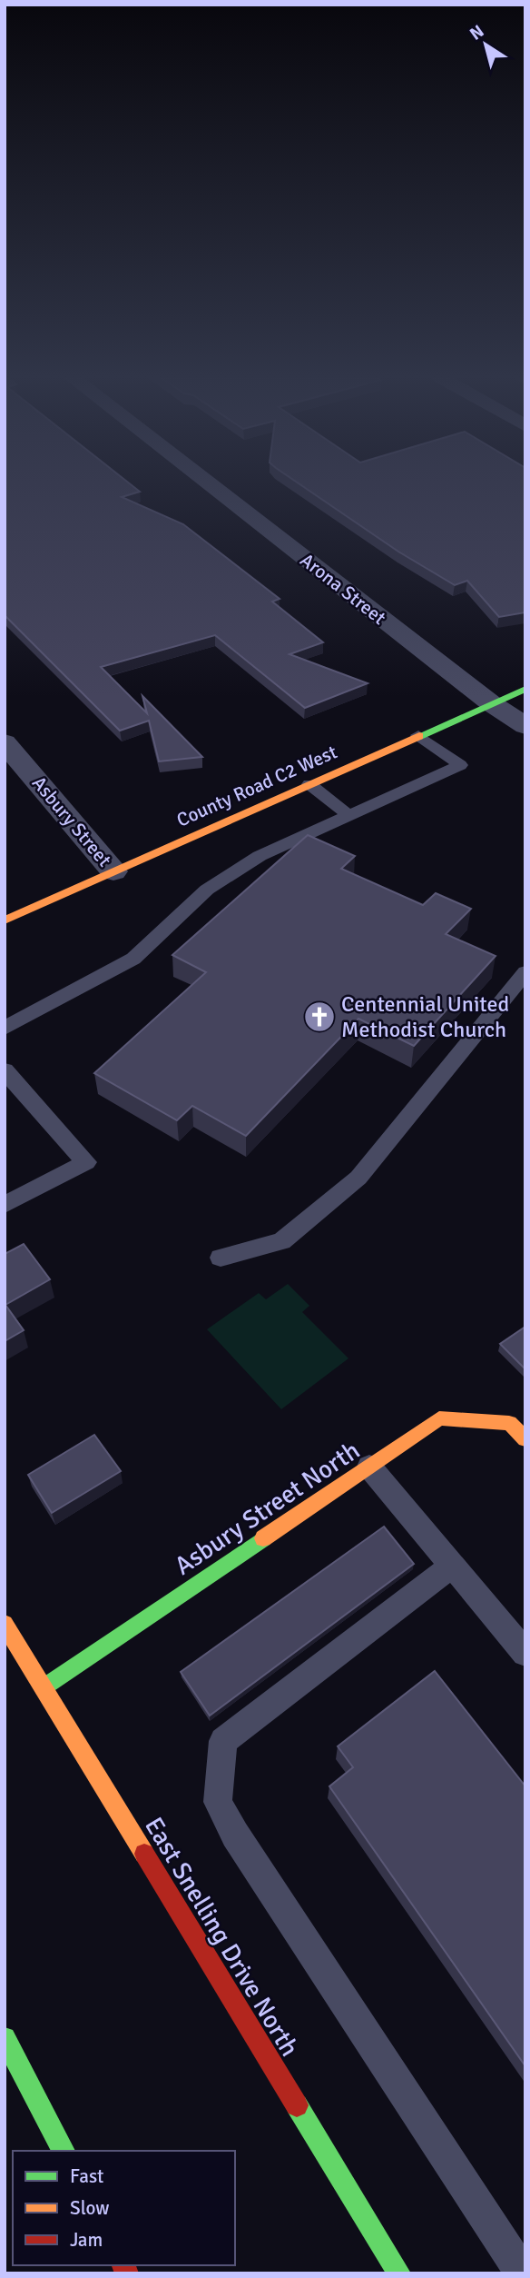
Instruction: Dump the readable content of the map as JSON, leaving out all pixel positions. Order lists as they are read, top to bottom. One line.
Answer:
{"streets":{"main road":["County Road C2 West","Asbury Street North","East Snelling Drive North"],"street":["Arona Street","Asbury Street"]},"crossings":[["Arona Street","County Road C2 West"],["County Road C2 West","Asbury Street"],["Asbury Street North","East Snelling Drive North"]],"places":{"church":["Centennial United Methodist Church"]},"legend":["Fast","Slow","Jam"],"north":"top left"}
